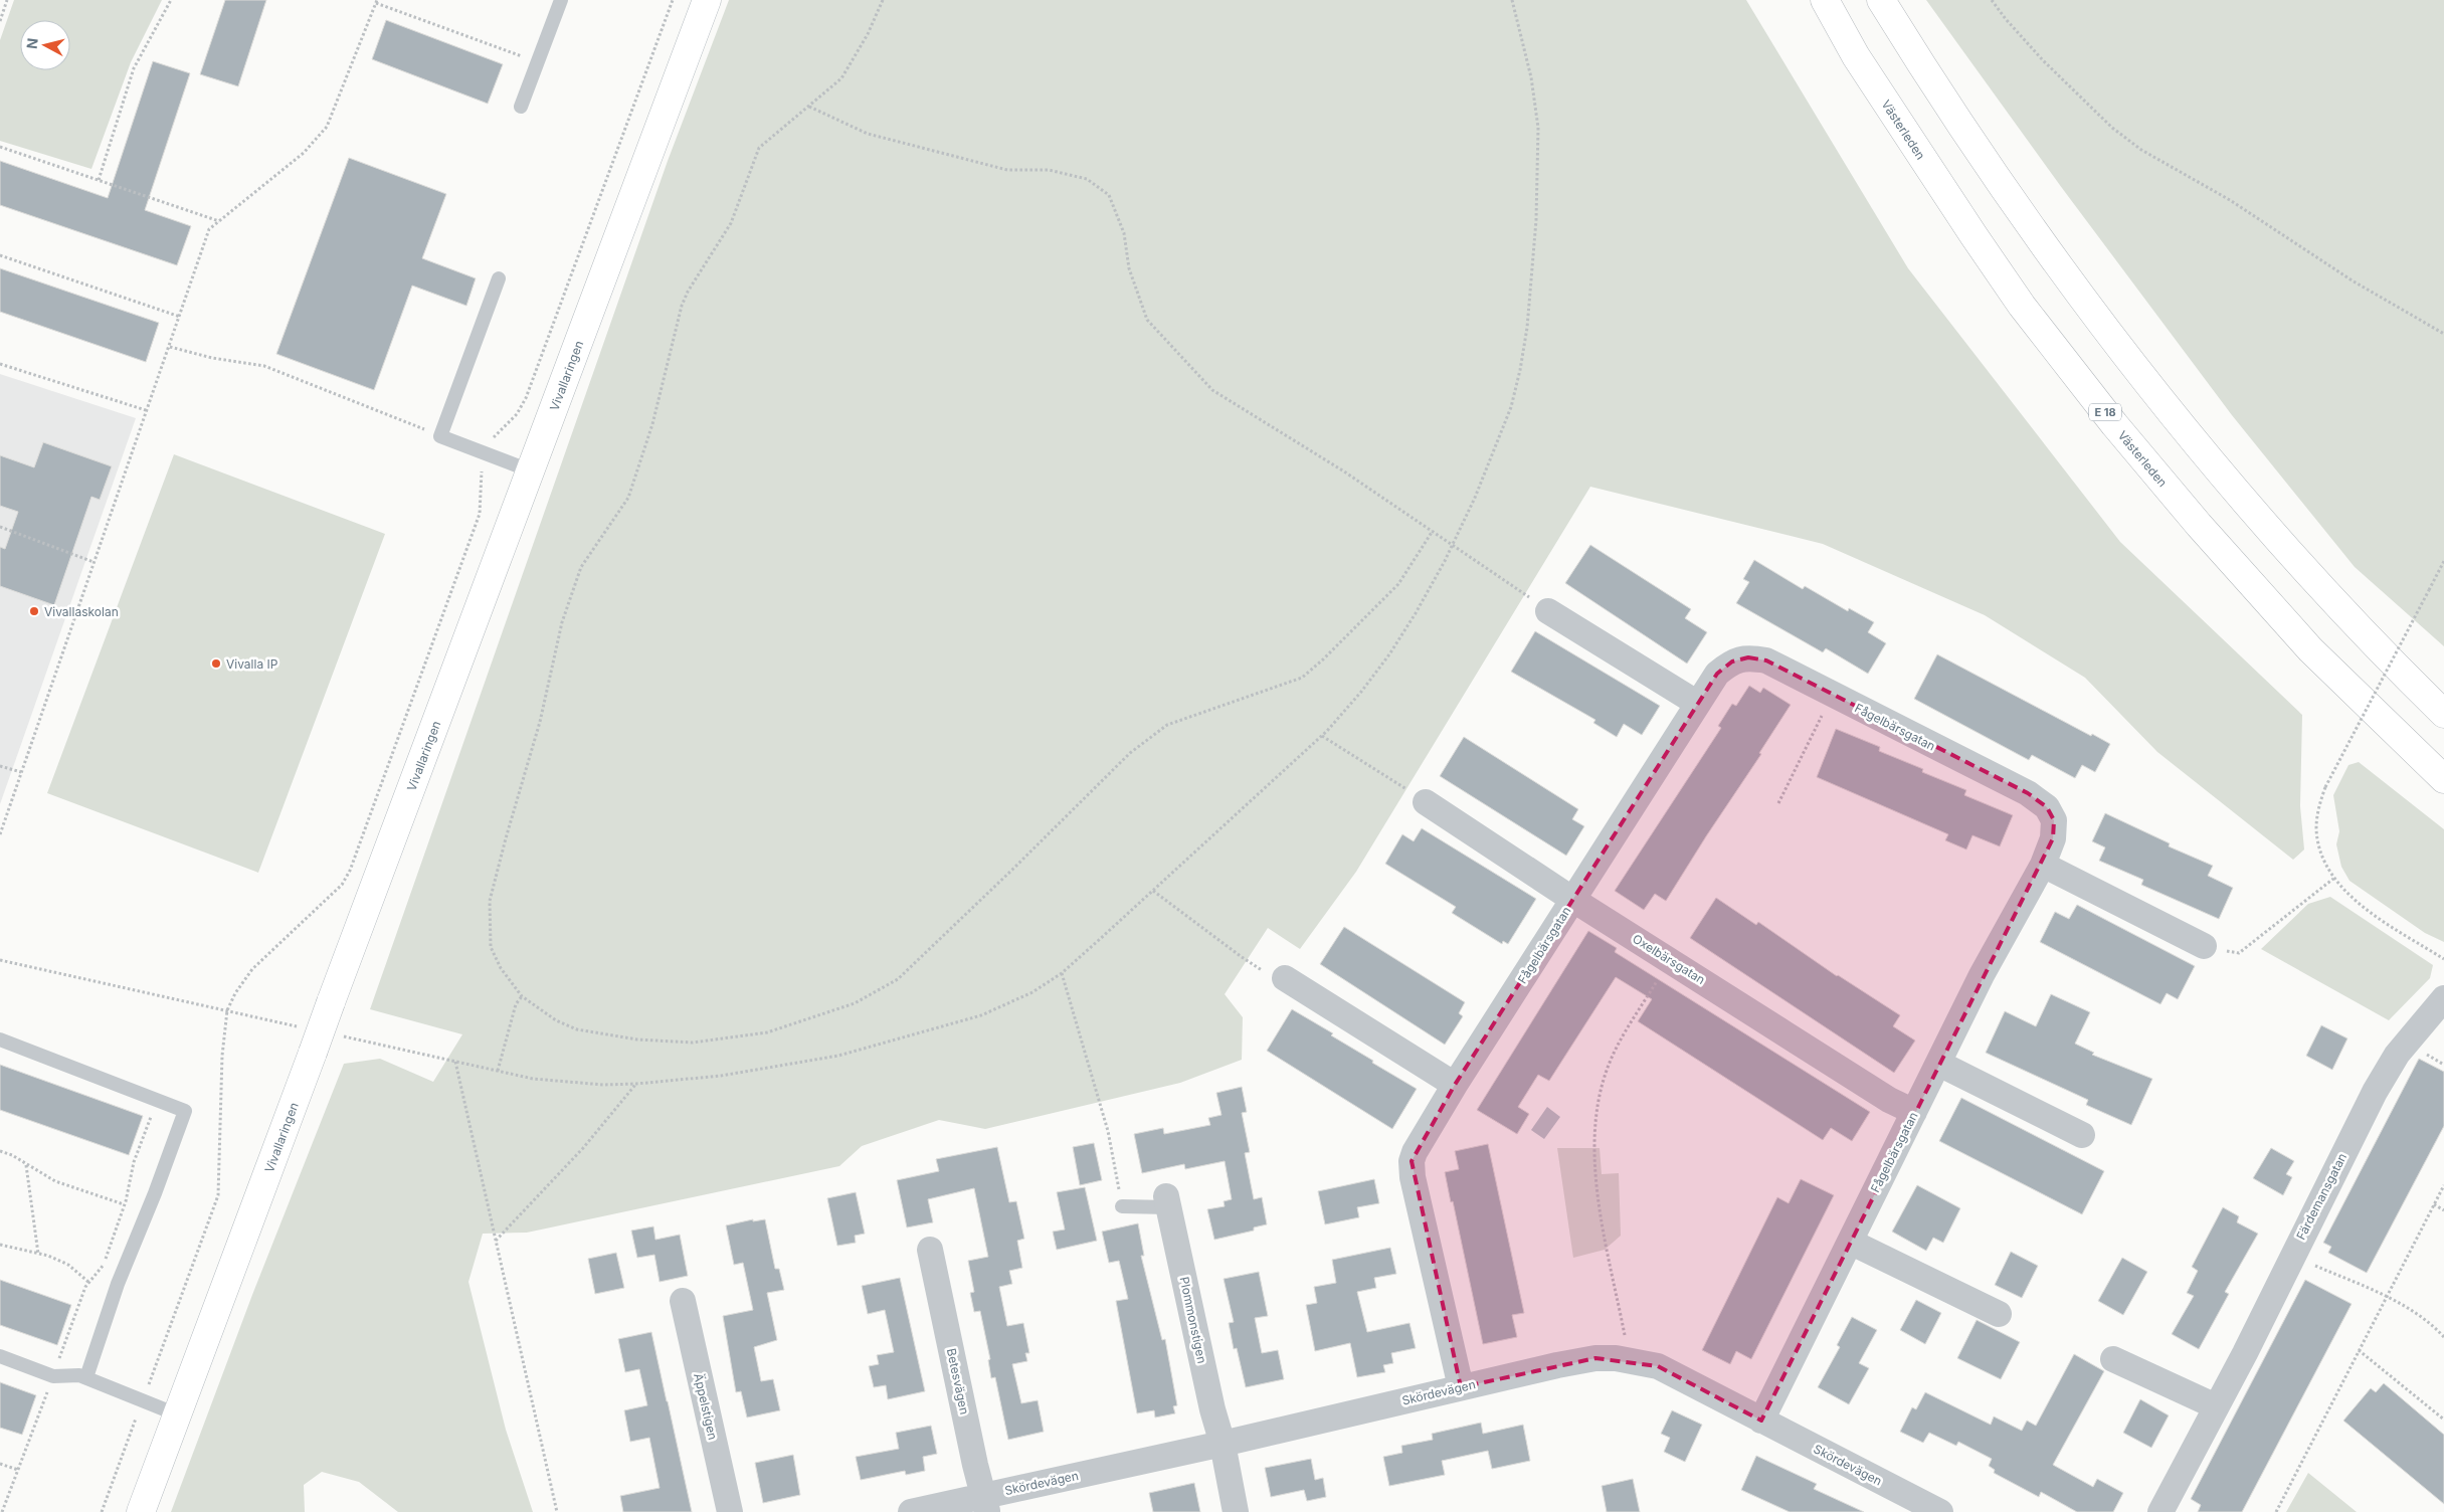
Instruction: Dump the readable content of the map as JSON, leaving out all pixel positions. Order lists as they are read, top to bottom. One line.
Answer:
{"streets":{"main road":["Västerleden","Vivallaringen","E 18"],"street":["Fågelbärsgatan","Oxelbärsgatan","Färdemansgatan","Plommonstigen","Betesvägen","Skördevägen","Äppelstigen"]},"crossings":[["Fågelbärsgatan","Oxelbärsgatan"],["Fågelbärsgatan","Skördevägen"],["Plommonstigen","Skördevägen"],["Betesvägen","Skördevägen"]],"places":["Vivallaskolan","Vivalla IP"],"north":"left"}
